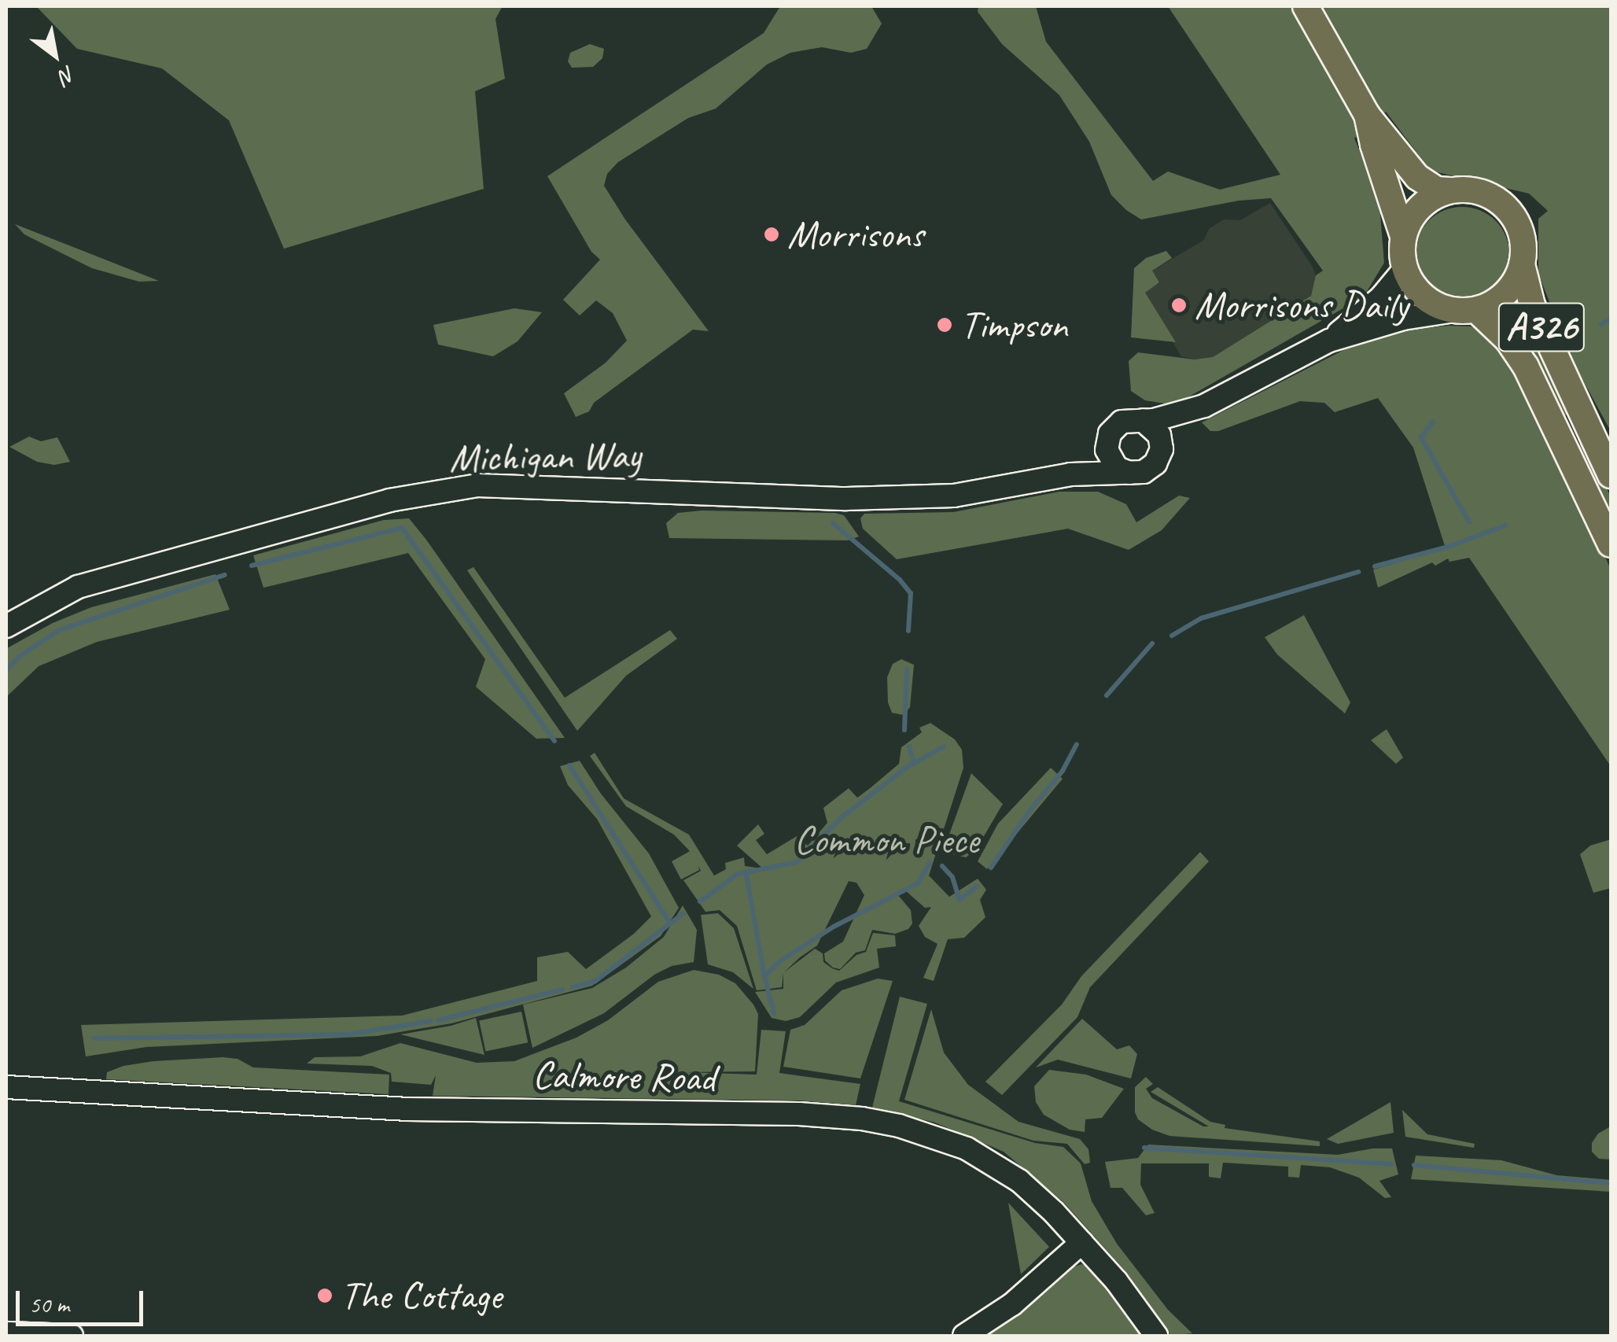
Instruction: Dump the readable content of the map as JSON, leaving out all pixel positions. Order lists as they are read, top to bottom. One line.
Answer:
{"streets":{"main road":["A326"],"street":["Michigan Way","Calmore Road"]},"parks":["Common Piece"],"places":["Morrisons","Morrisons Daily","Timpson","The Cottage"],"scale_bar":"50 m","north":"bottom right"}
